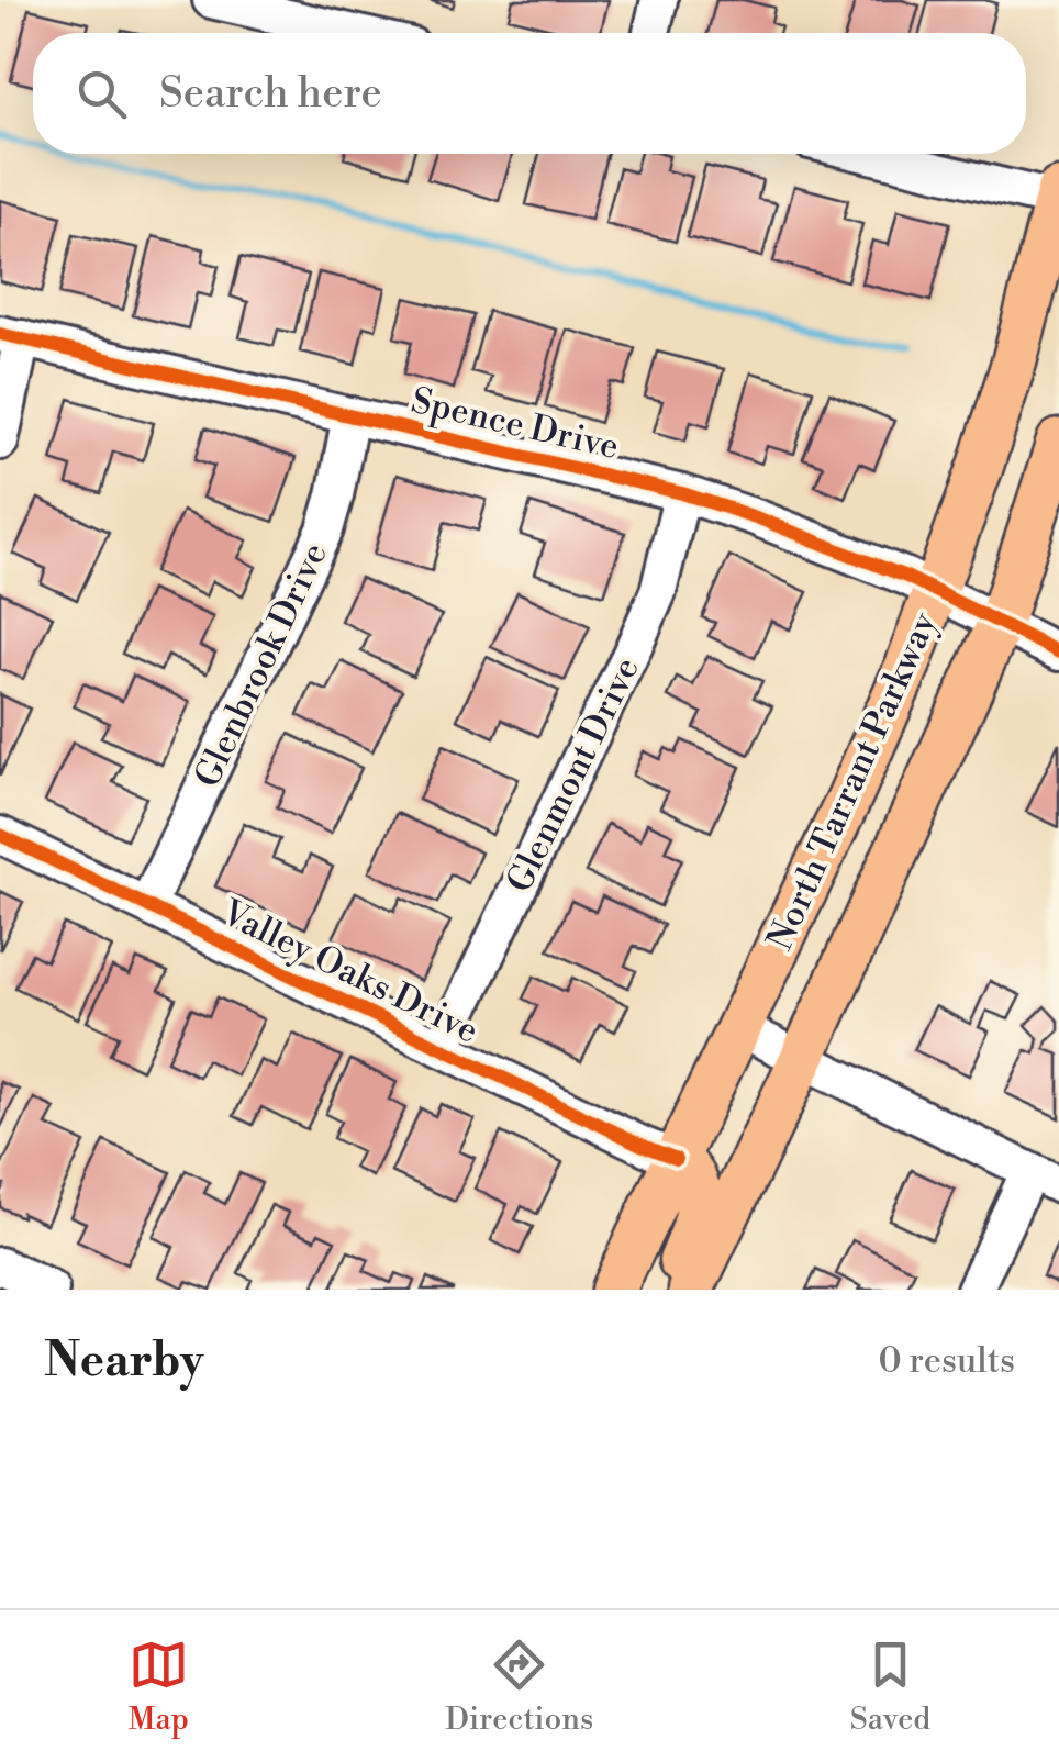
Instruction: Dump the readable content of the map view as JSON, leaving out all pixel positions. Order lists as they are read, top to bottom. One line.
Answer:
{"streets":{"main road":["North Tarrant Parkway"],"street":["Spence Drive","Glenbrook Drive","Glenmont Drive","Valley Oaks Drive"]},"crossings":[["Spence Drive","Glenbrook Drive"],["Spence Drive","Glenmont Drive"],["Spence Drive","North Tarrant Parkway"],["Glenbrook Drive","Valley Oaks Drive"],["Glenmont Drive","Valley Oaks Drive"],["North Tarrant Parkway","Valley Oaks Drive"]],"page":{"search":"Search here","heading":["Nearby","0 results"],"nav":["Map","Directions","Saved"]}}
